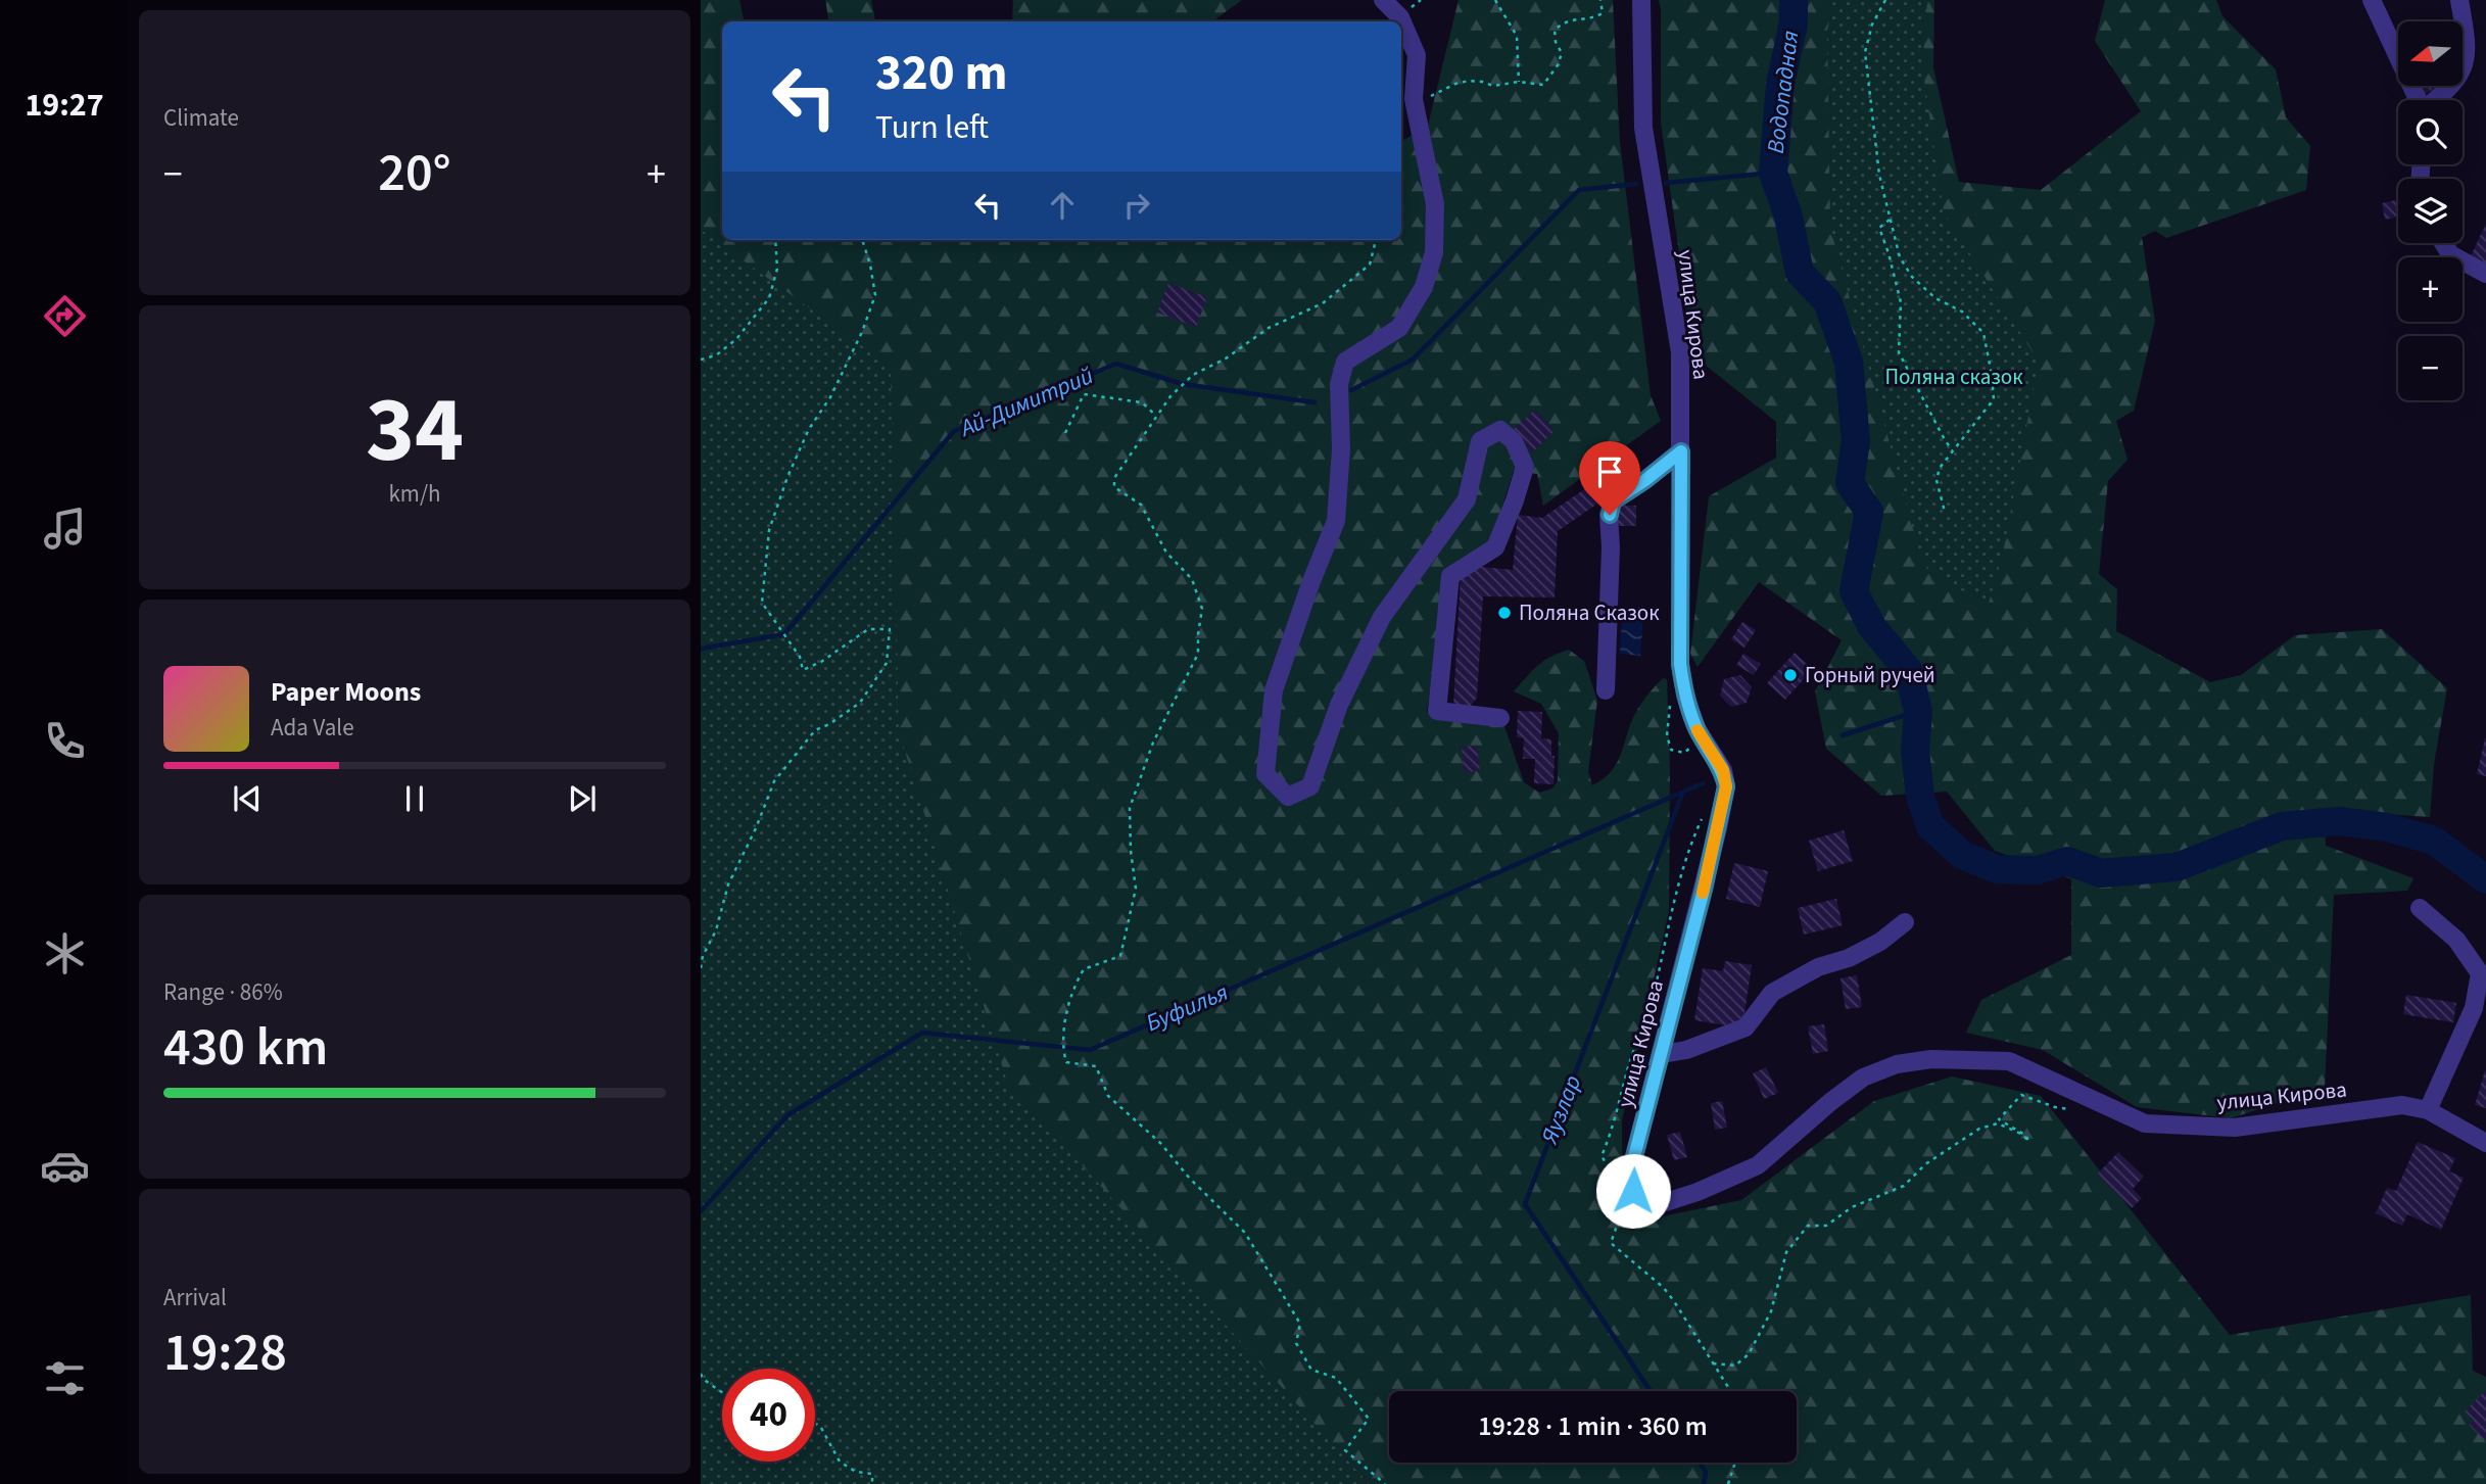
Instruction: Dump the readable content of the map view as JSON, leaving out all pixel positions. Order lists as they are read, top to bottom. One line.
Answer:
{"streets":{"street":["улица Кирова"]},"water":["Водопадная","Ай-Димитрий","Буфилья","Яузлар"],"parks":["Поляна сказок"],"places":["Поляна Сказок","Горный ручей"],"north":"left","page":{"tabs":"19:27","tile":["Climate",["34","km/h"],["Range · 86%","430 km"],["Arrival","19:28"]],"map_buttons":["+","−"],"turn":["320 m","Turn left"],"heat":["−","20°","+"],"song":["Paper Moons","Ada Vale"],"limit":"40","trip":"19:28 · 1 min · 360 m"}}
